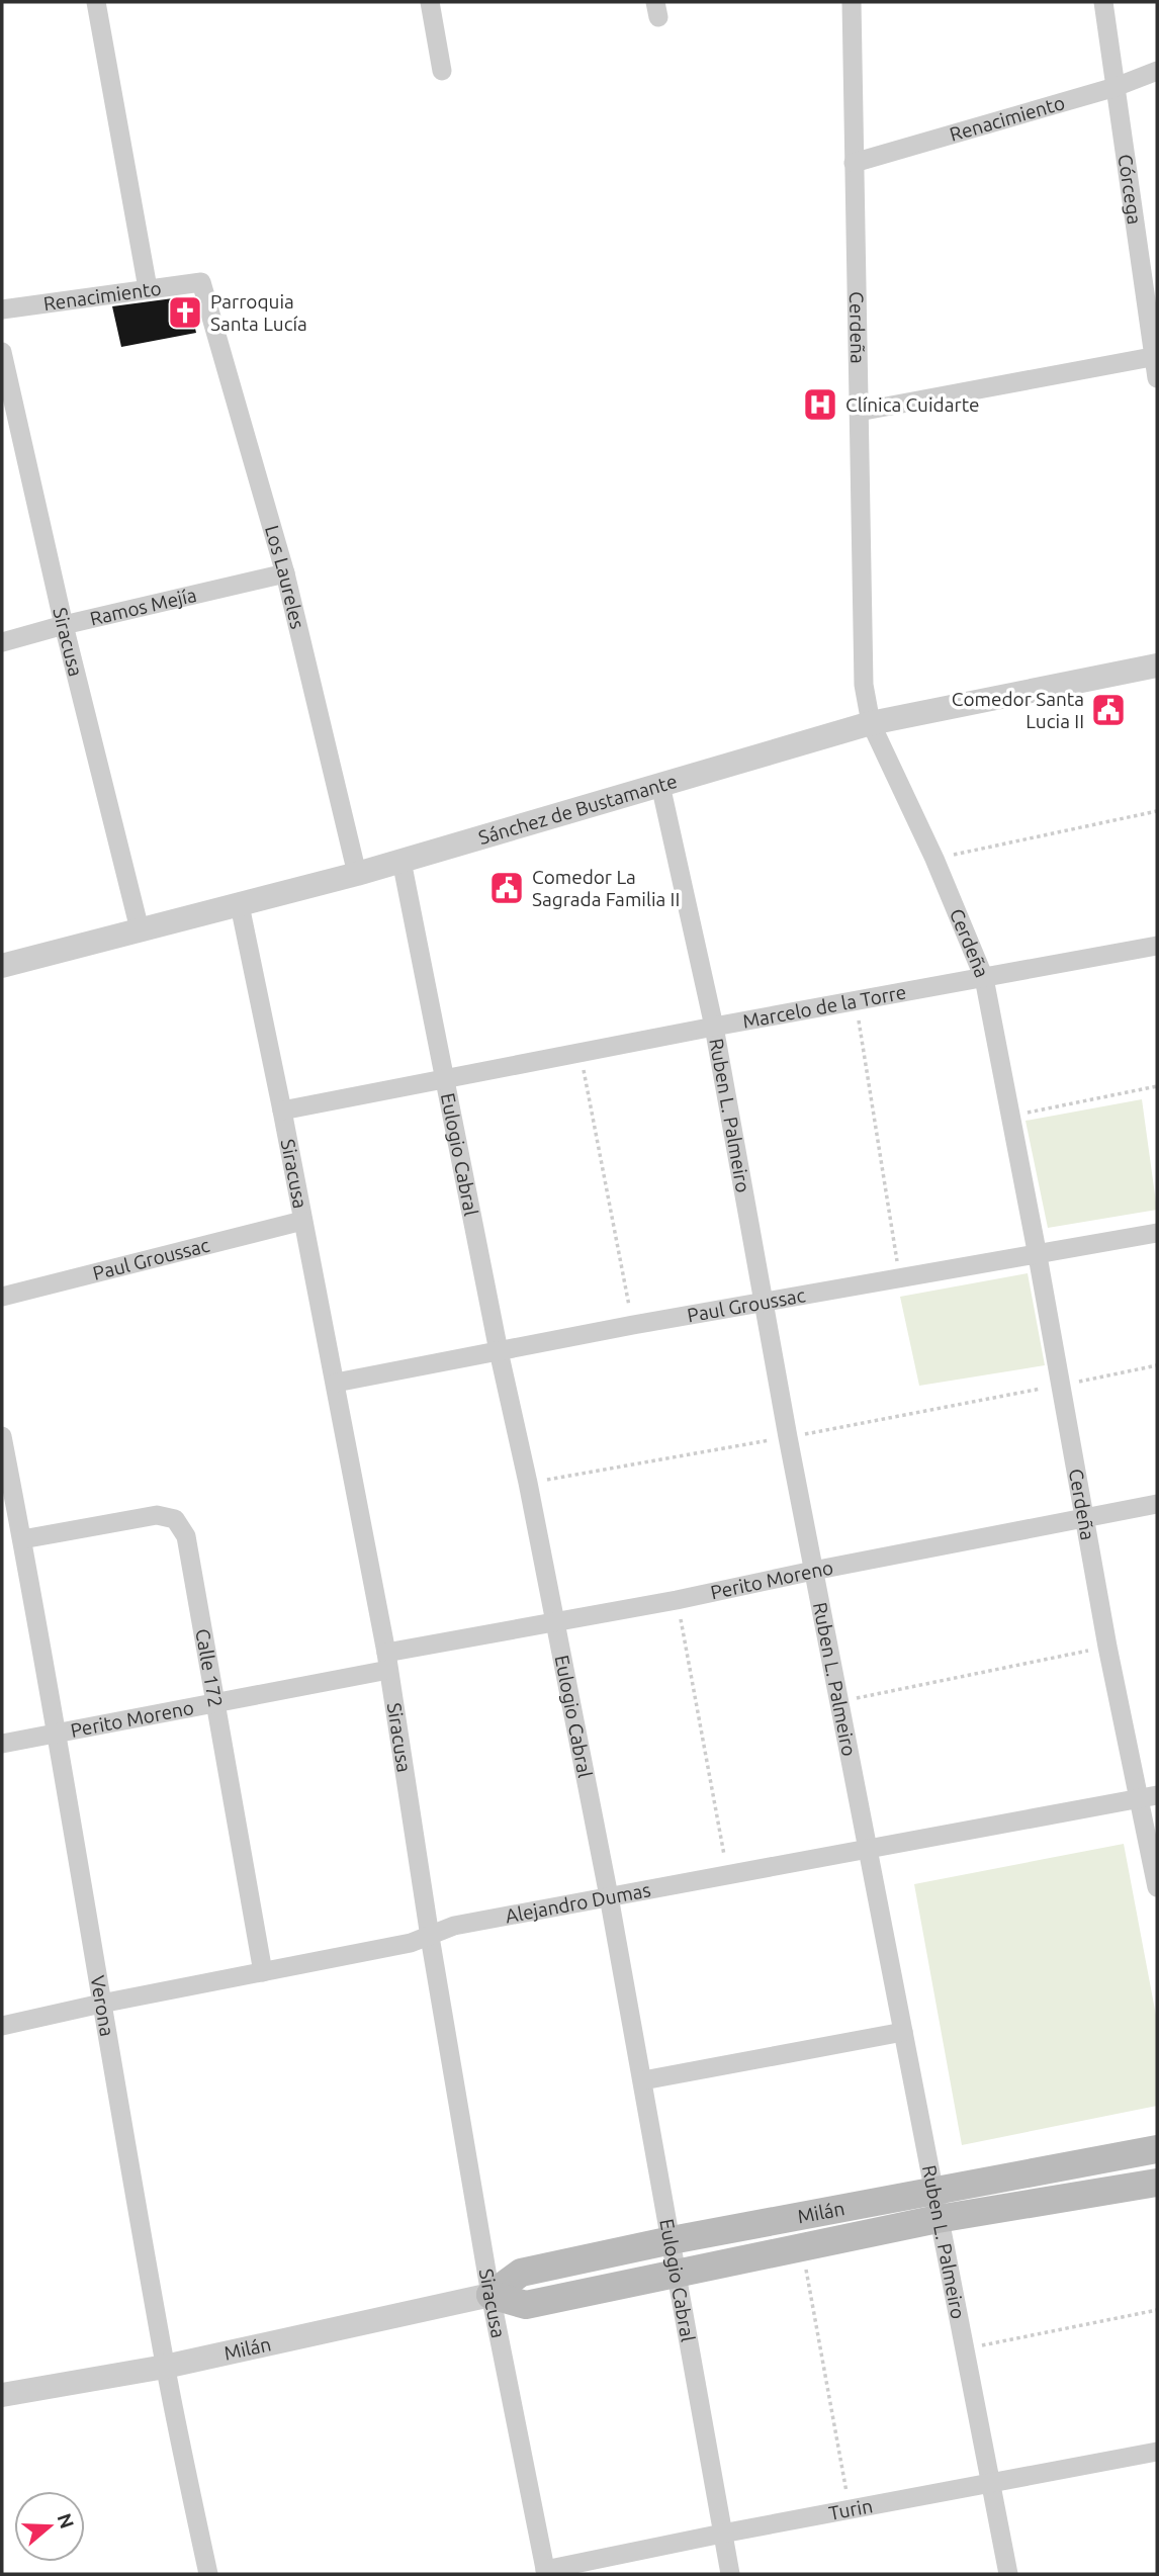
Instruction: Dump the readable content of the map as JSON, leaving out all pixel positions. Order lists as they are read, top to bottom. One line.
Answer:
{"streets":{"main road":["Milán"],"street":["Renacimiento","Córcega","Cerdeña","Los Laureles","Ramos Mejía","Siracusa","Sánchez de Bustamante","Marcelo de la Torre","Ruben L. Palmeiro","Eulogio Cabral","Paul Groussac","Perito Moreno","Calle 172","Alejandro Dumas","Verona","Turin"]},"crossings":[["Renacimiento","Córcega"],["Renacimiento","Cerdeña"],["Renacimiento","Los Laureles"],["Cerdeña","Sánchez de Bustamante"],["Cerdeña","Marcelo de la Torre"],["Cerdeña","Paul Groussac"],["Cerdeña","Perito Moreno"],["Cerdeña","Alejandro Dumas"],["Los Laureles","Ramos Mejía"],["Los Laureles","Sánchez de Bustamante"],["Ramos Mejía","Siracusa"],["Siracusa","Sánchez de Bustamante"],["Siracusa","Marcelo de la Torre"],["Siracusa","Paul Groussac"],["Siracusa","Perito Moreno"],["Siracusa","Alejandro Dumas"],["Siracusa","Milán"],["Siracusa","Turin"],["Sánchez de Bustamante","Ruben L. Palmeiro"],["Sánchez de Bustamante","Eulogio Cabral"],["Marcelo de la Torre","Ruben L. Palmeiro"],["Marcelo de la Torre","Eulogio Cabral"],["Ruben L. Palmeiro","Paul Groussac"],["Ruben L. Palmeiro","Perito Moreno"],["Ruben L. Palmeiro","Alejandro Dumas"],["Ruben L. Palmeiro","Milán"],["Ruben L. Palmeiro","Turin"],["Eulogio Cabral","Paul Groussac"],["Eulogio Cabral","Perito Moreno"],["Eulogio Cabral","Alejandro Dumas"],["Eulogio Cabral","Milán"],["Eulogio Cabral","Turin"],["Perito Moreno","Calle 172"],["Perito Moreno","Verona"],["Calle 172","Alejandro Dumas"],["Calle 172","Verona"],["Alejandro Dumas","Verona"],["Verona","Milán"]],"places":{"church":["Parroquia Santa Lucía"],"hospital":["Clínica Cuidarte"],"public building":["Comedor Santa Lucia II","Comedor La Sagrada Familia II"]},"north":"right"}
